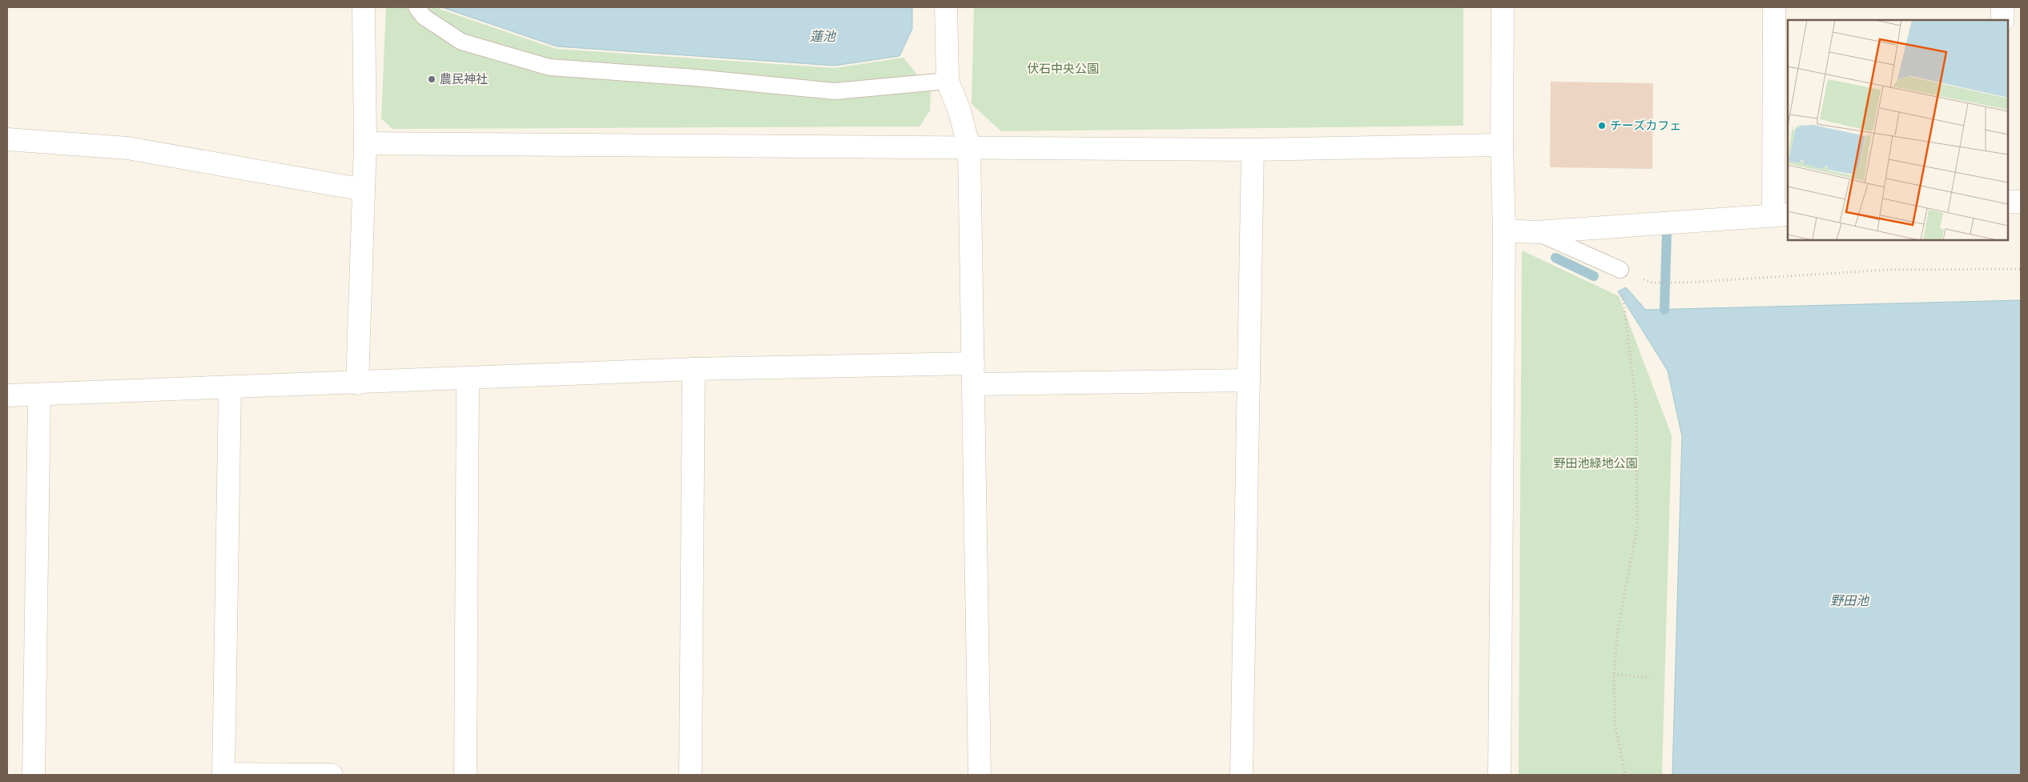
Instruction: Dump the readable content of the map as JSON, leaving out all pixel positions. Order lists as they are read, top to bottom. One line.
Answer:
{"water":["蓮池","野田池"],"parks":["伏石中央公園","野田池緑地公園"],"places":["農民神社","チーズカフェ"]}
